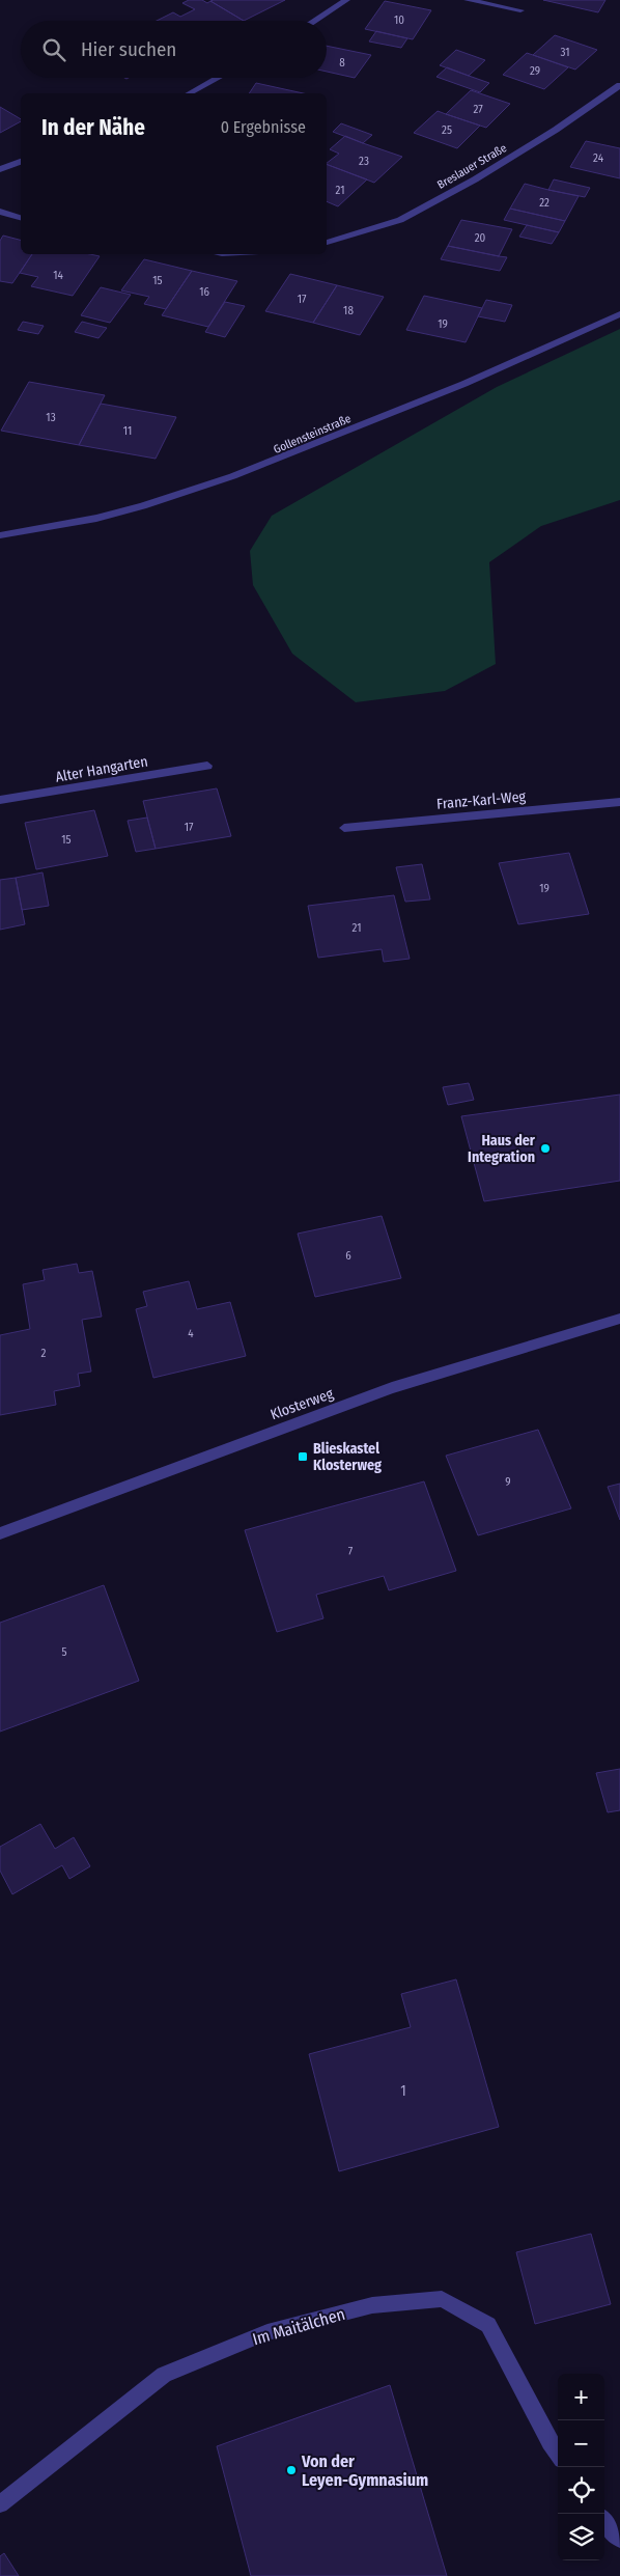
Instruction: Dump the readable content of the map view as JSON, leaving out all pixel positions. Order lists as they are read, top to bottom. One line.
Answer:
{"streets":{"street":["Breslauer Straße","Gollensteinstraße","Alter Hangarten","Franz-Karl-Weg","Klosterweg","Im Maitälchen"]},"places":{"other":["Haus der Integration","Von der Leyen-Gymnasium"],"transit":["Blieskastel Klosterweg"]},"house_numbers":["10","31","8","29","27","25","24","23","21","22","20","14","15","16","17","18","19","13","11","17","15","19","21","6","4","2","9","7","5","1"],"page":{"search":"Hier suchen","heading":["In der Nähe","0 Ergebnisse"],"map_buttons":["+","−"]}}
